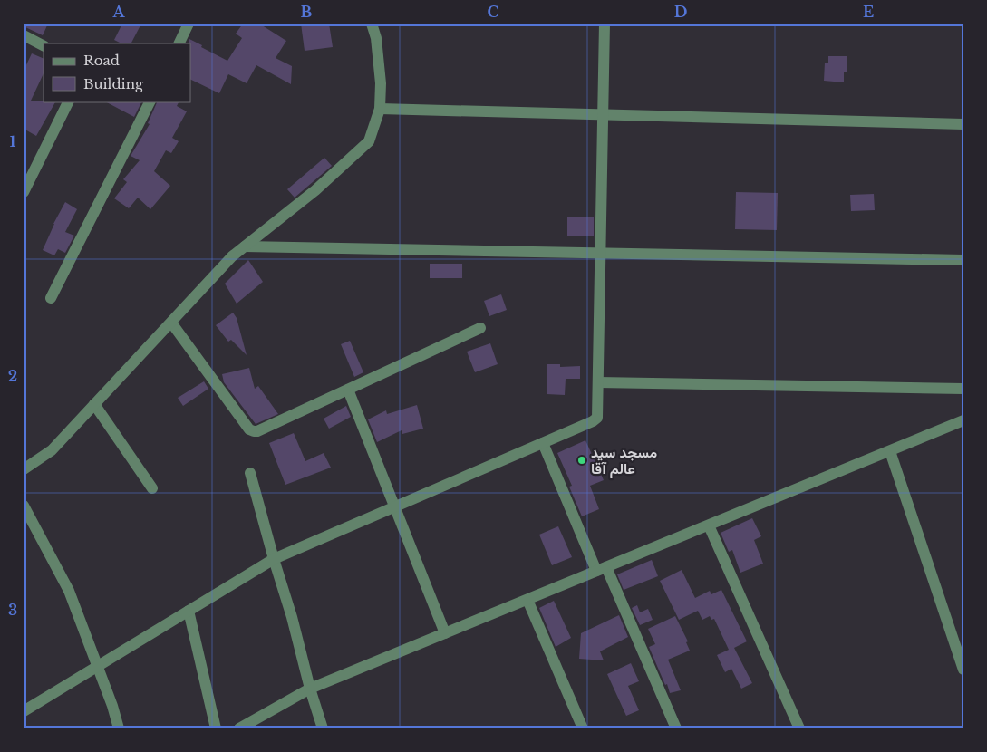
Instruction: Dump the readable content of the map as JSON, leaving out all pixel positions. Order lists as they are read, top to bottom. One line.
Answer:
{"places":["مسجد سید عالم آقا"],"legend":["Road","Building"],"grid":{"columns":["A","B","C","D","E"],"rows":["1","2","3"]}}
